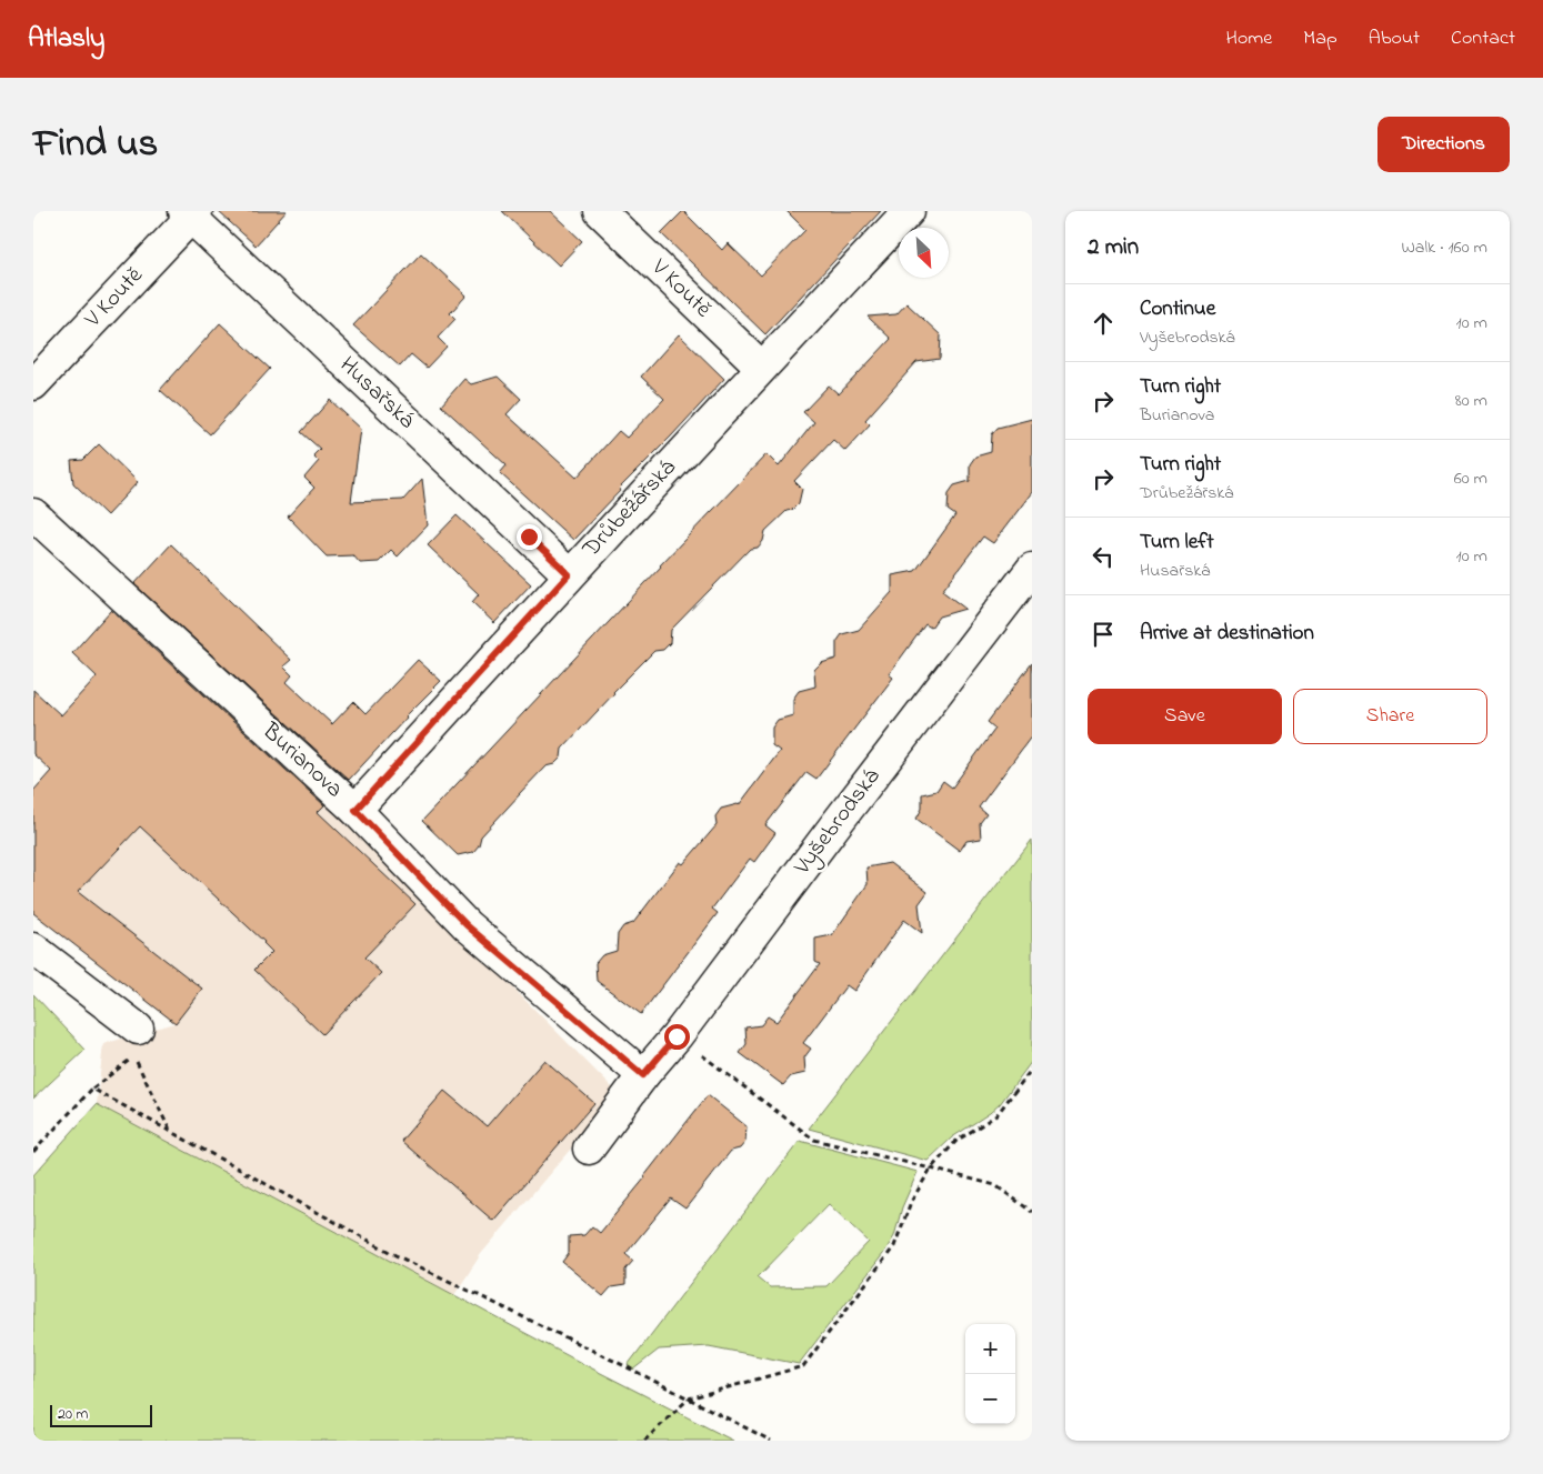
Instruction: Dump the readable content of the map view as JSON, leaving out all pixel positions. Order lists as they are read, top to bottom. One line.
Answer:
{"streets":{"street":["V Koutě","Husařská","Drůbežářská","Burianova","Vyšebrodská"]},"crossings":[["V Koutě","Husařská"],["V Koutě","Drůbežářská"],["Husařská","Drůbežářská"],["Drůbežářská","Burianova"],["Burianova","Vyšebrodská"]],"scale_bar":"20 m","north":"bottom right","page":{"header":"Atlasly","nav":["Home","Map","About","Contact"],"title":"Find us","buttons":["Directions",["Save","Share"]],"heading":["2 min","Walk · 160 m"],"list":[["Continue","Vyšebrodská","10 m"],["Turn right","Burianova","80 m"],["Turn right","Drůbežářská","60 m"],["Turn left","Husařská","10 m"],"Arrive at destination"],"map_buttons":["+","−"],"scale":"20 m"}}
